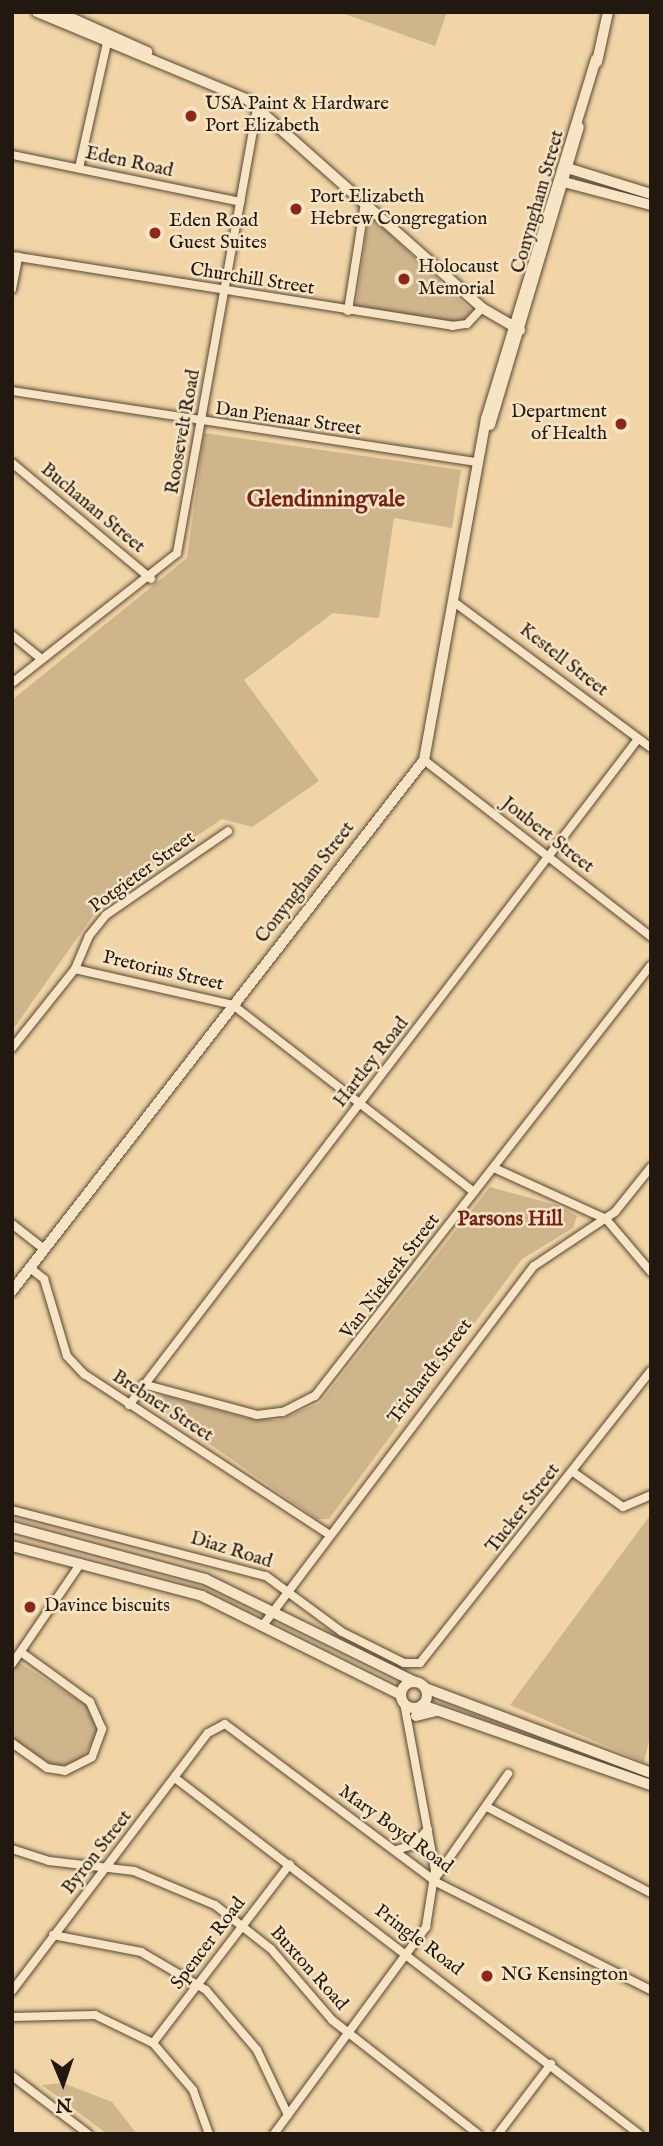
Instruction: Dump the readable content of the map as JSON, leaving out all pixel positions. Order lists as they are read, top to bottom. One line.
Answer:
{"streets":{"street":["Eden Road","Conyngham Street","Churchill Street","Dan Pienaar Street","Roosevelt Road","Buchanan Street","Kestell Street","Joubert Street","Potgieter Street","Pretorius Street","Hartley Road","Van Niekerk Street","Trichardt Street","Brebner Street","Tucker Street","Diaz Road","Mary Boyd Road","Byron Street","Pringle Road","Spencer Road","Buxton Road"]},"crossings":[["Eden Road","Roosevelt Road"],["Conyngham Street","Dan Pienaar Street"],["Conyngham Street","Kestell Street"],["Conyngham Street","Joubert Street"],["Conyngham Street","Pretorius Street"],["Conyngham Street","Brebner Street"],["Churchill Street","Roosevelt Road"],["Dan Pienaar Street","Roosevelt Road"],["Roosevelt Road","Buchanan Street"],["Kestell Street","Hartley Road"],["Joubert Street","Hartley Road"],["Potgieter Street","Pretorius Street"],["Pretorius Street","Hartley Road"],["Pretorius Street","Van Niekerk Street"],["Hartley Road","Van Niekerk Street"],["Hartley Road","Brebner Street"],["Trichardt Street","Brebner Street"],["Trichardt Street","Diaz Road"],["Tucker Street","Diaz Road"],["Mary Boyd Road","Byron Street"],["Byron Street","Pringle Road"],["Byron Street","Buxton Road"],["Pringle Road","Spencer Road"],["Spencer Road","Buxton Road"]],"districts":["Glendinningvale","Parsons Hill"],"places":["USA Paint & Hardware Port Elizabeth","Port Elizabeth Hebrew Congregation","Eden Road Guest Suites","Holocaust Memorial","Department of Health","Davince biscuits","NG Kensington"],"north":"bottom"}
